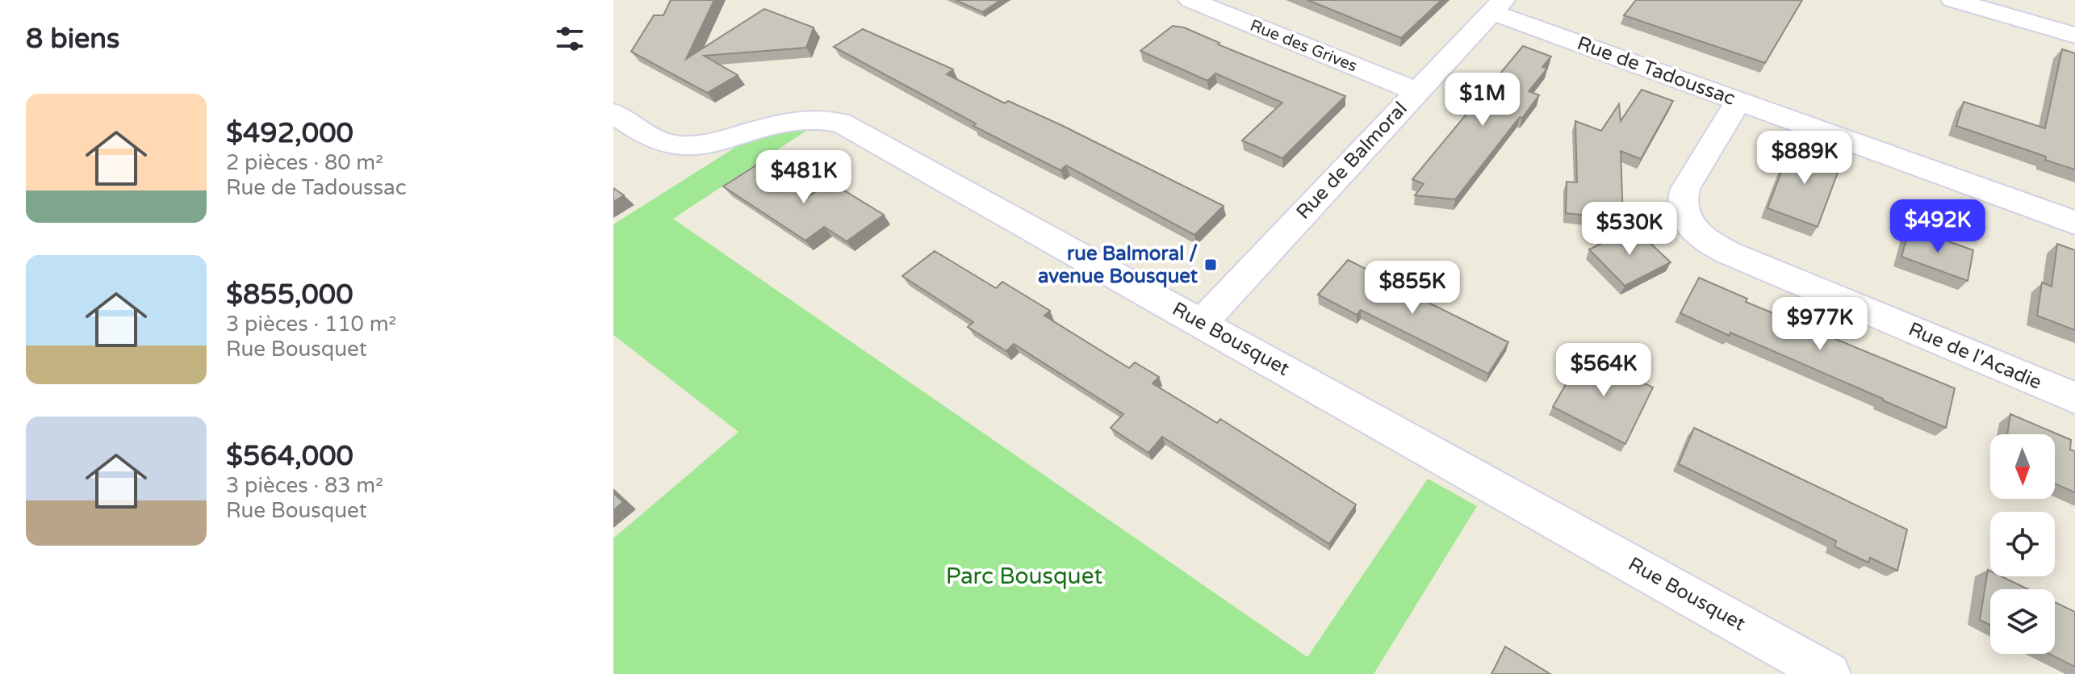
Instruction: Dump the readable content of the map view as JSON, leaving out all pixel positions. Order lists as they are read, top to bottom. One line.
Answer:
{"streets":{"street":["Rue des Grives","Rue de Tadoussac","Rue de Balmoral","Rue Bousquet","Rue de l'Acadie"]},"crossings":[["Rue des Grives","Rue de Balmoral"],["Rue de Tadoussac","Rue de Balmoral"],["Rue de Tadoussac","Rue de l'Acadie"],["Rue de Balmoral","Rue Bousquet"]],"parks":["Parc Bousquet"],"places":{"transit":["rue Balmoral / avenue Bousquet"]},"north":"bottom","page":{"heading":"8 biens","price":["$1M","$889K","$481K","$492K","$530K","$855K","$977K","$564K"],"list":[{"name":"$492,000","note":"2 pièces · 80 m² · Rue de Tadoussac"},{"name":"$855,000","note":"3 pièces · 110 m² · Rue Bousquet"},{"name":"$564,000","note":"3 pièces · 83 m² · Rue Bousquet"}]}}
